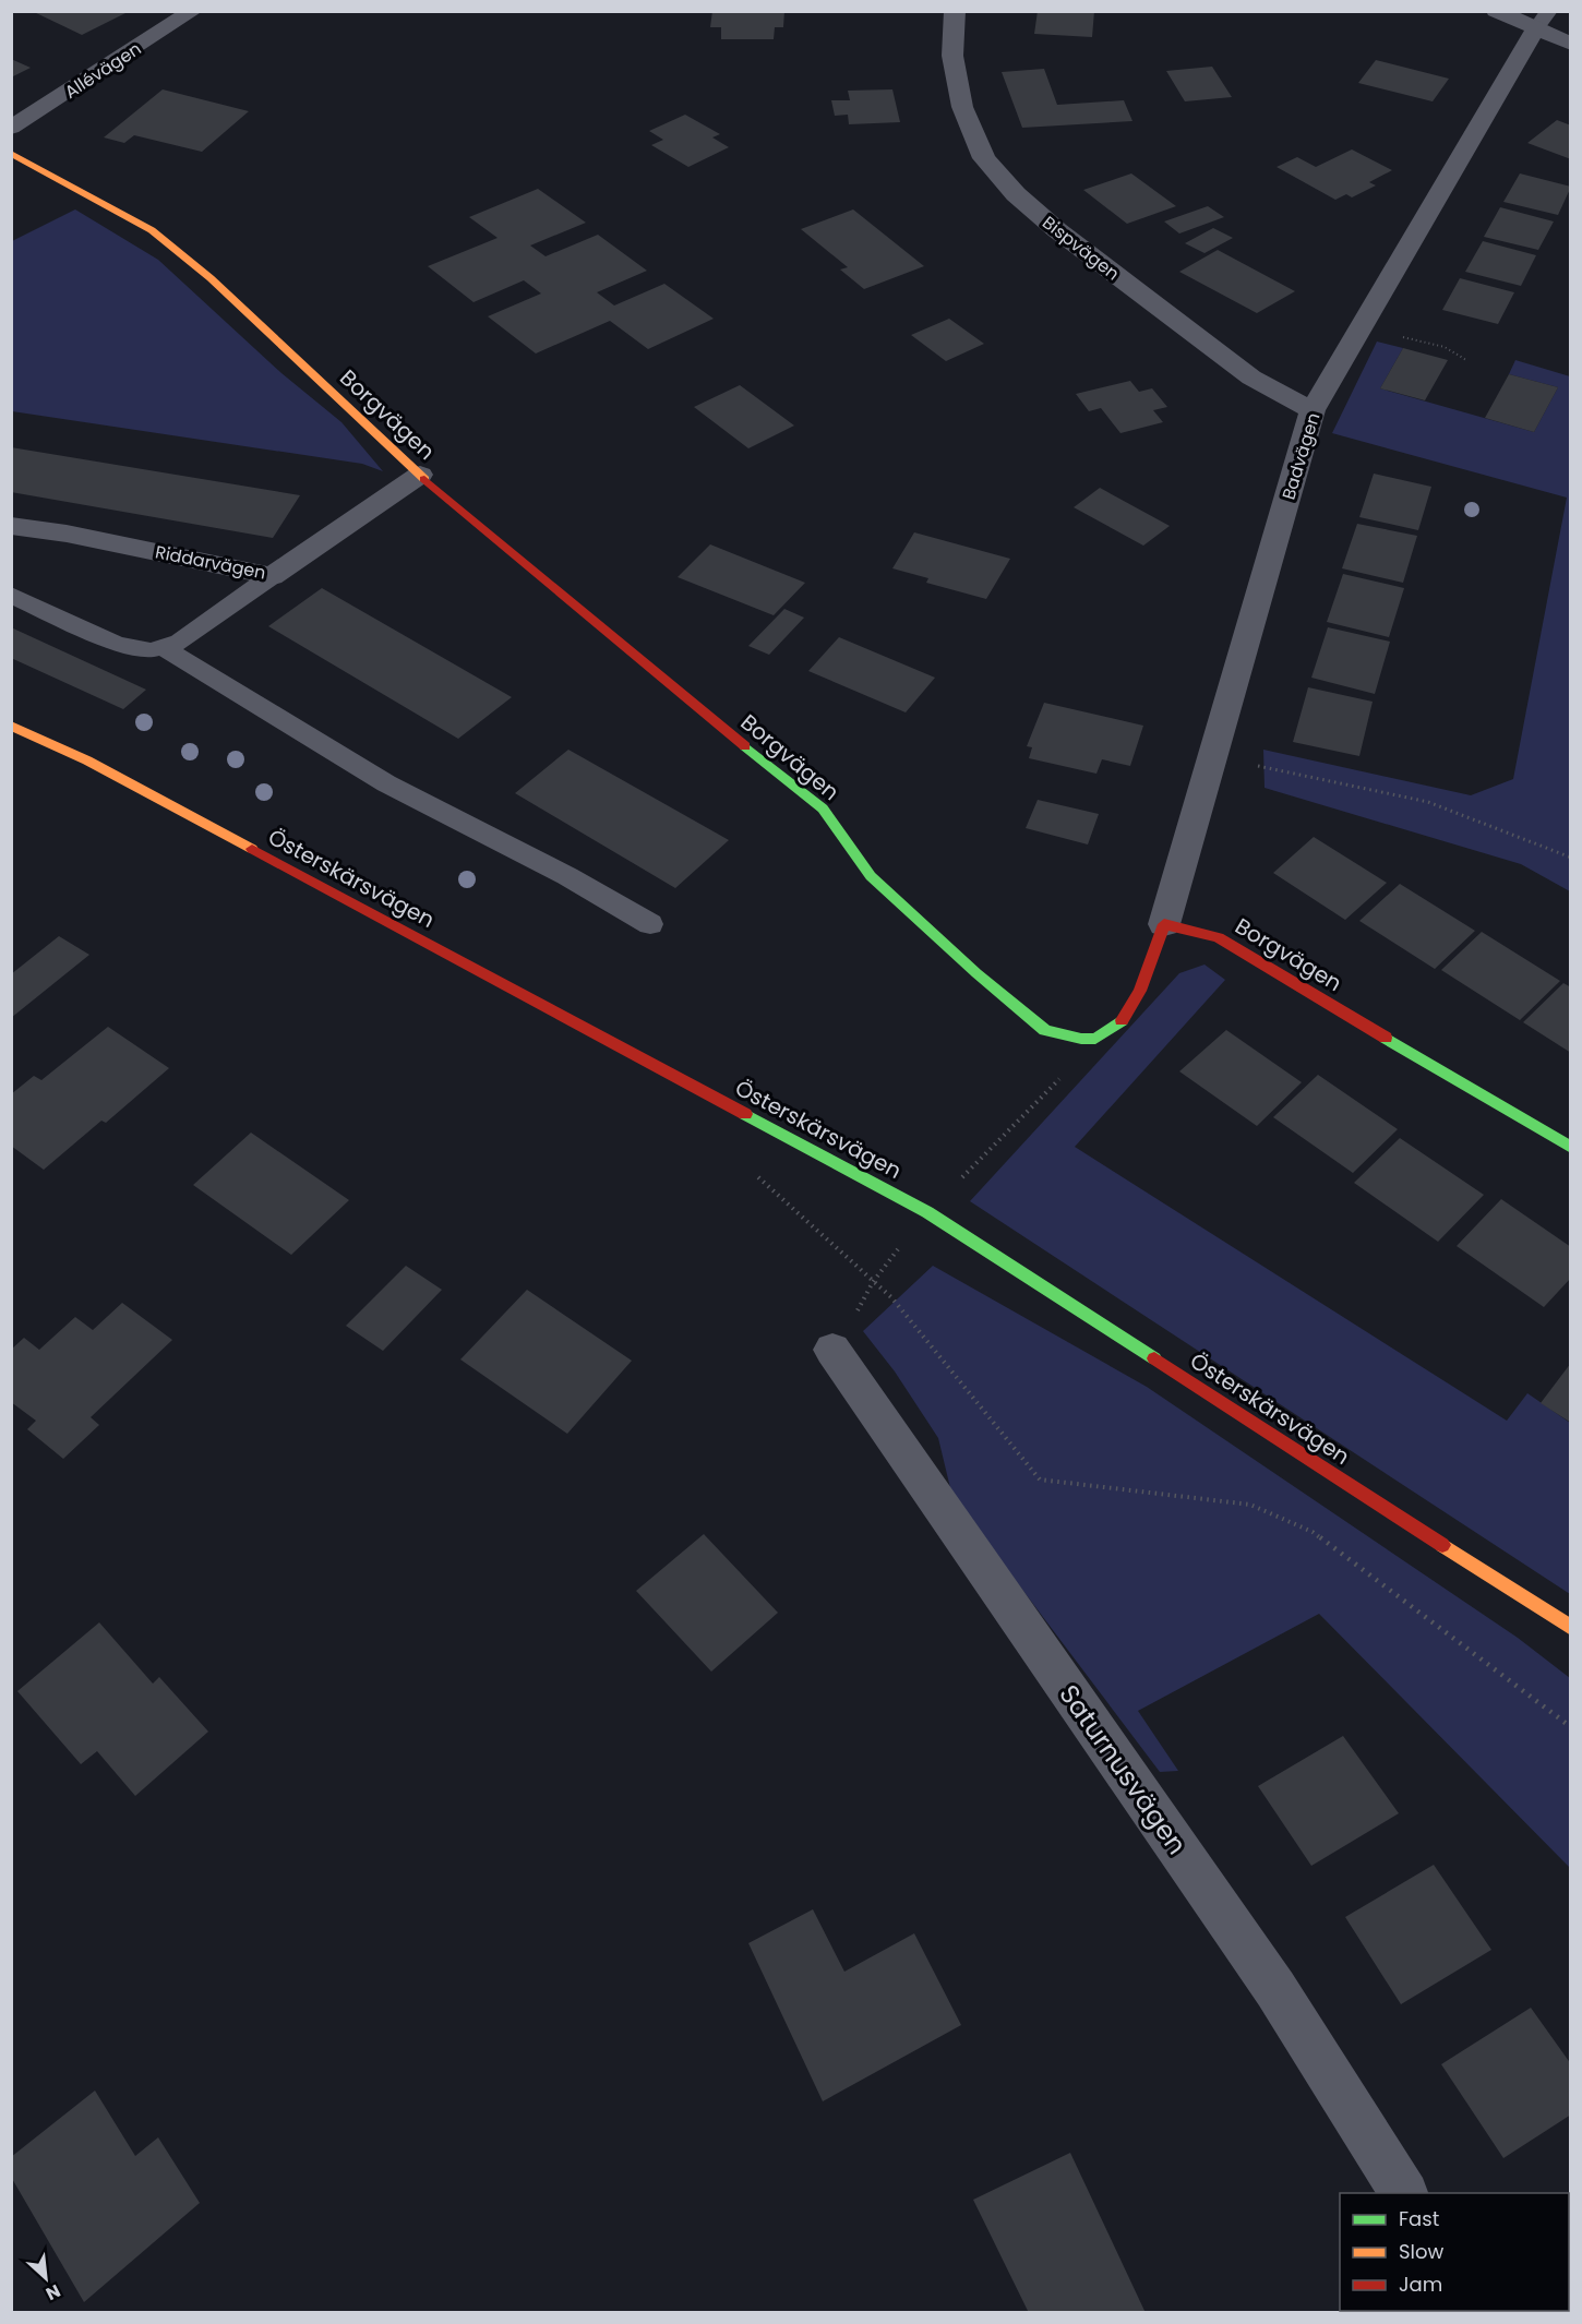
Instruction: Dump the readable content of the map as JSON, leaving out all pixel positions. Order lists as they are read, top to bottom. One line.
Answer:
{"streets":{"street":["Allévägen","Bispvägen","Borgvägen","Badvägen","Riddarvägen","Österskärsvägen","Saturnusvägen"]},"crossings":[["Bispvägen","Badvägen"],["Borgvägen","Badvägen"],["Borgvägen","Riddarvägen"]],"legend":["Fast","Slow","Jam"],"north":"bottom right"}
